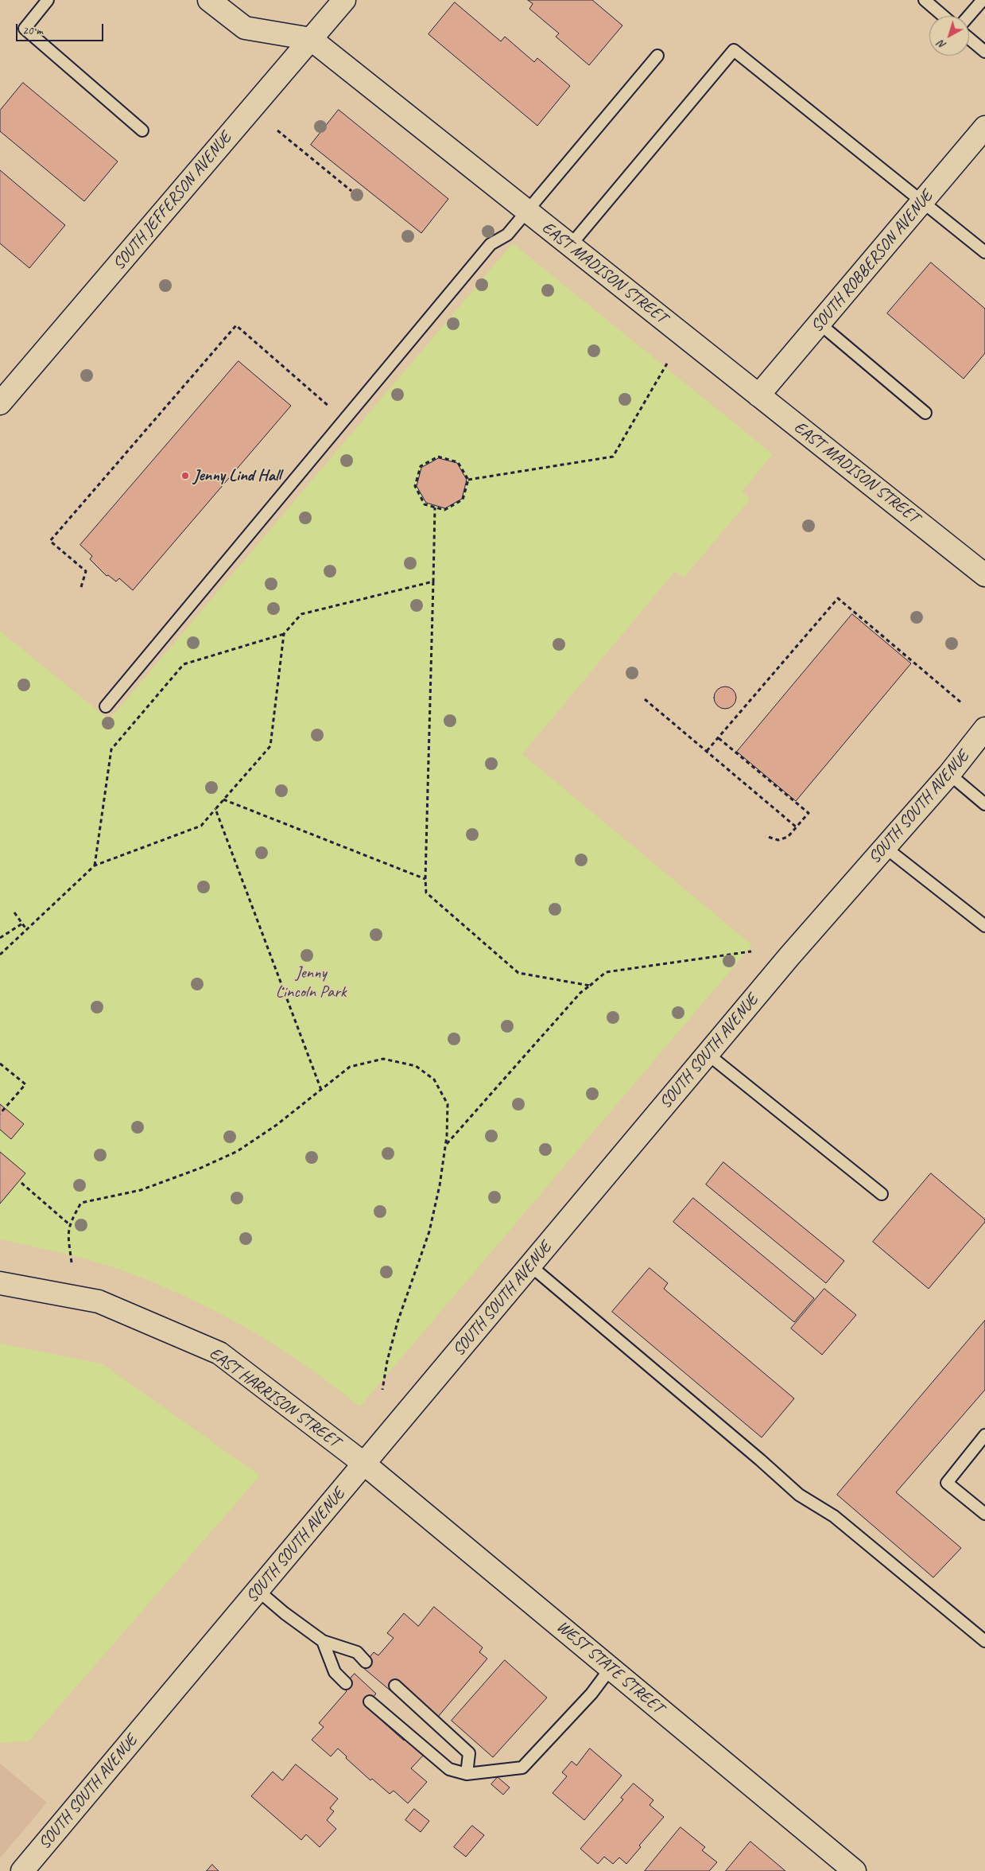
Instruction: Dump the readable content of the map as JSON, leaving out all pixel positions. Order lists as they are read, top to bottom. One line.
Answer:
{"streets":{"street":["SOUTH JEFFERSON AVENUE","SOUTH ROBBERSON AVENUE","EAST MADISON STREET","SOUTH SOUTH AVENUE","EAST HARRISON STREET","WEST STATE STREET"]},"crossings":[["SOUTH JEFFERSON AVENUE","EAST MADISON STREET"],["SOUTH ROBBERSON AVENUE","EAST MADISON STREET"],["SOUTH SOUTH AVENUE","EAST HARRISON STREET"],["SOUTH SOUTH AVENUE","WEST STATE STREET"],["EAST HARRISON STREET","WEST STATE STREET"]],"parks":["Jenny Lincoln Park"],"places":["Jenny Lind Hall"],"scale_bar":"20 m","north":"bottom left"}
